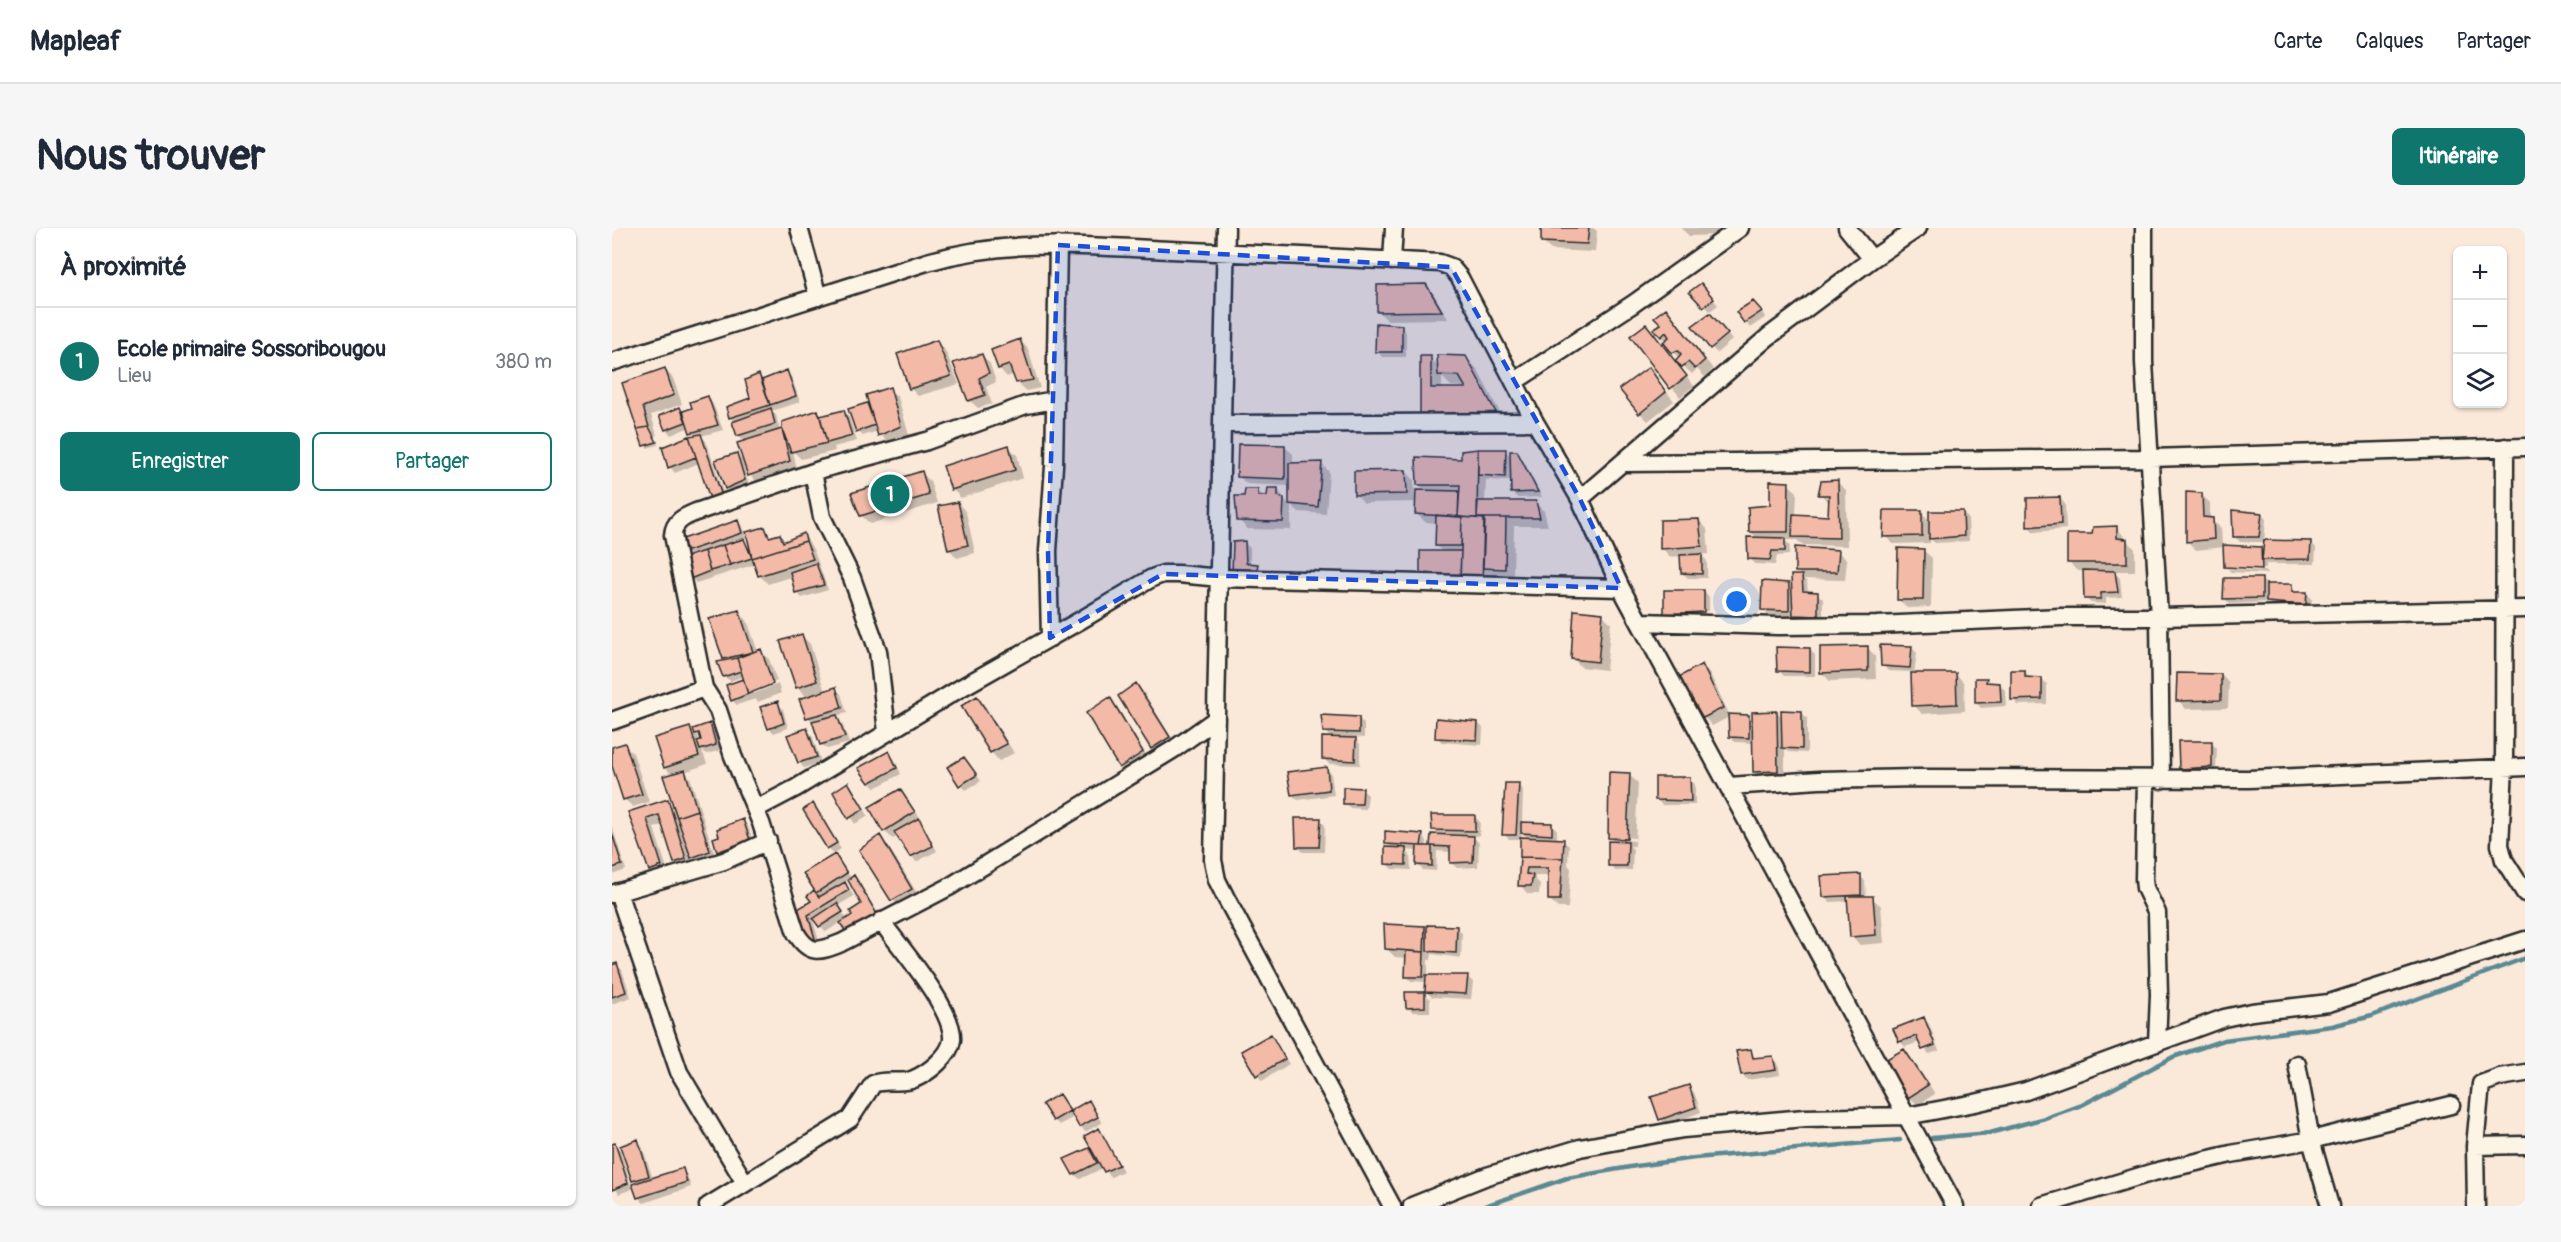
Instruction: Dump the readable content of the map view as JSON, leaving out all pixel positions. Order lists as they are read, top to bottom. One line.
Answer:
{"page":{"header":"Mapleaf","nav":["Carte","Calques","Partager"],"buttons":["Itinéraire",["Enregistrer","Partager"]],"title":"Nous trouver","heading":"À proximité","map_buttons":["+","−"],"list":[{"mark":"1","name":"Ecole primaire Sossoribougou","note":"Lieu","value":"380 m"}],"pins":"1"}}
